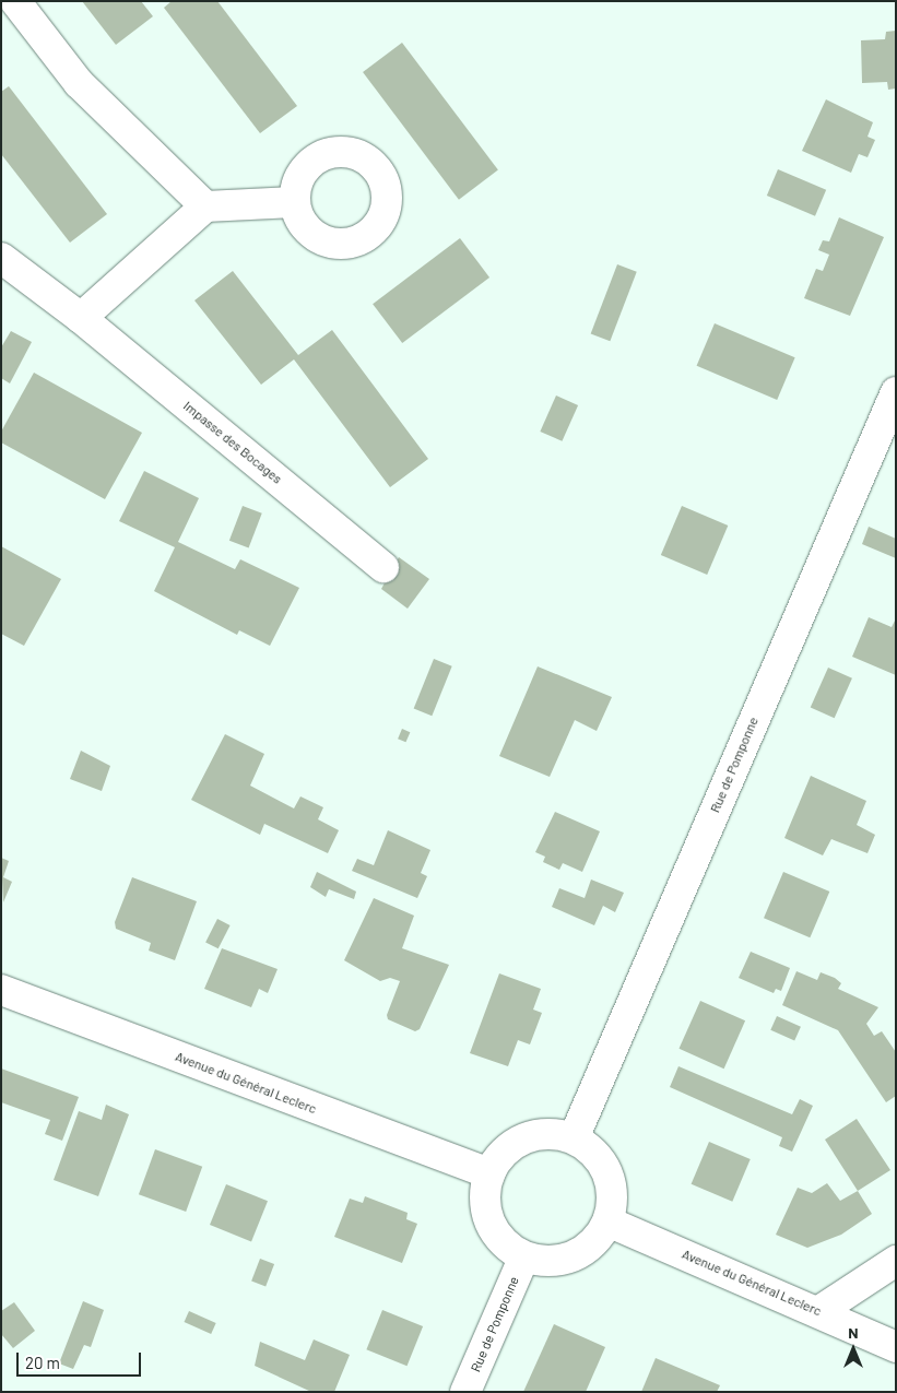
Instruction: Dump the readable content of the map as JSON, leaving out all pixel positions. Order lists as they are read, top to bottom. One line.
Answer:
{"streets":{"street":["Impasse des Bocages","Rue de Pomponne","Avenue du Général Leclerc"]},"crossings":[["Rue de Pomponne","Avenue du Général Leclerc"]],"scale_bar":"20 m","north":"top"}
